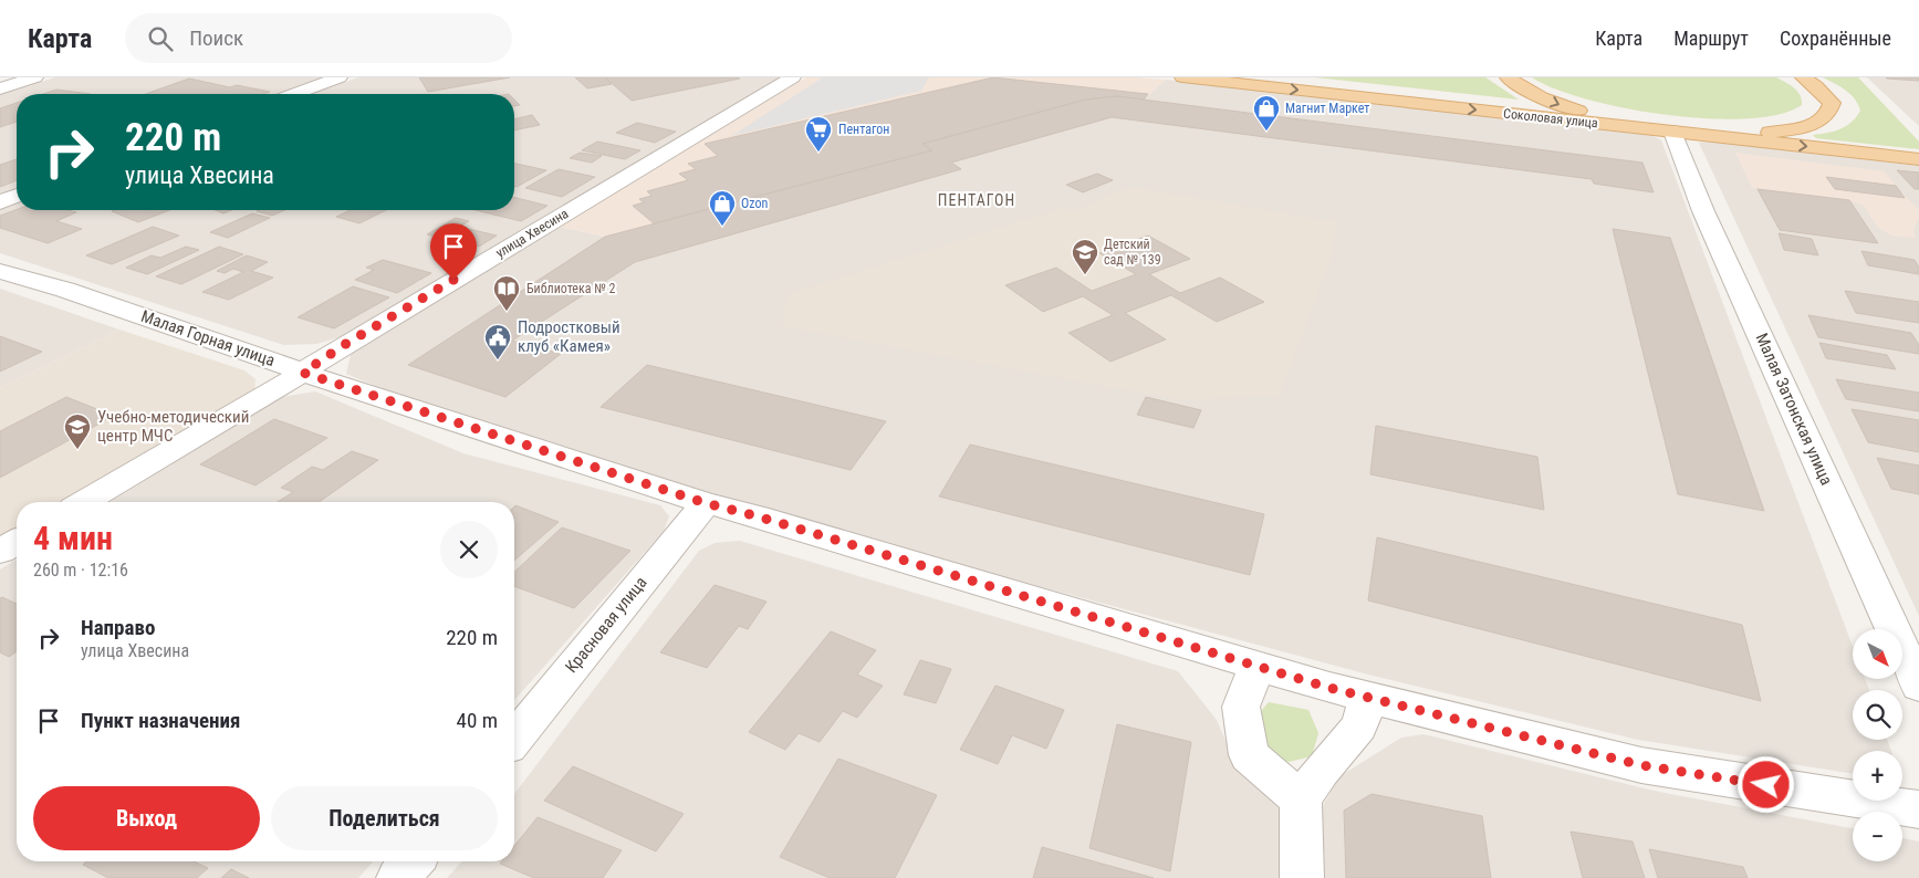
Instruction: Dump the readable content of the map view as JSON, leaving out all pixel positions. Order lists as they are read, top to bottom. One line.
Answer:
{"streets":{"main road":["Соколовая улица"],"street":["улица Хвесина","Малая Горная улица","Малая Затонская улица","Красновая улица"]},"crossings":[["Соколовая улица","Малая Затонская улица"],["улица Хвесина","Малая Горная улица"],["Малая Горная улица","Красновая улица"]],"one_way":["Соколовая улица"],"districts":["ПЕНТАГОН"],"places":{"shop":["Магнит Маркет","Ozon"],"supermarket":["Пентагон"],"school or university":["Детский сад № 139","Учебно-методический центр МЧС"],"library":["Библиотека № 2"],"public building":["Подростковый клуб «Камея»"]},"north":"bottom right","page":{"header":"Карта","search":"Поиск","nav":["Карта","Маршрут","Сохранённые"],"turn":["220 m","улица Хвесина"],"heading":["4 мин","260 m · 12:16"],"list":[{"name":"Направо","note":"улица Хвесина","value":"220 m"},{"name":"Пункт назначения","value":"40 m"}],"map_buttons":["+","−"],"buttons":["Выход","Поделиться"]}}
